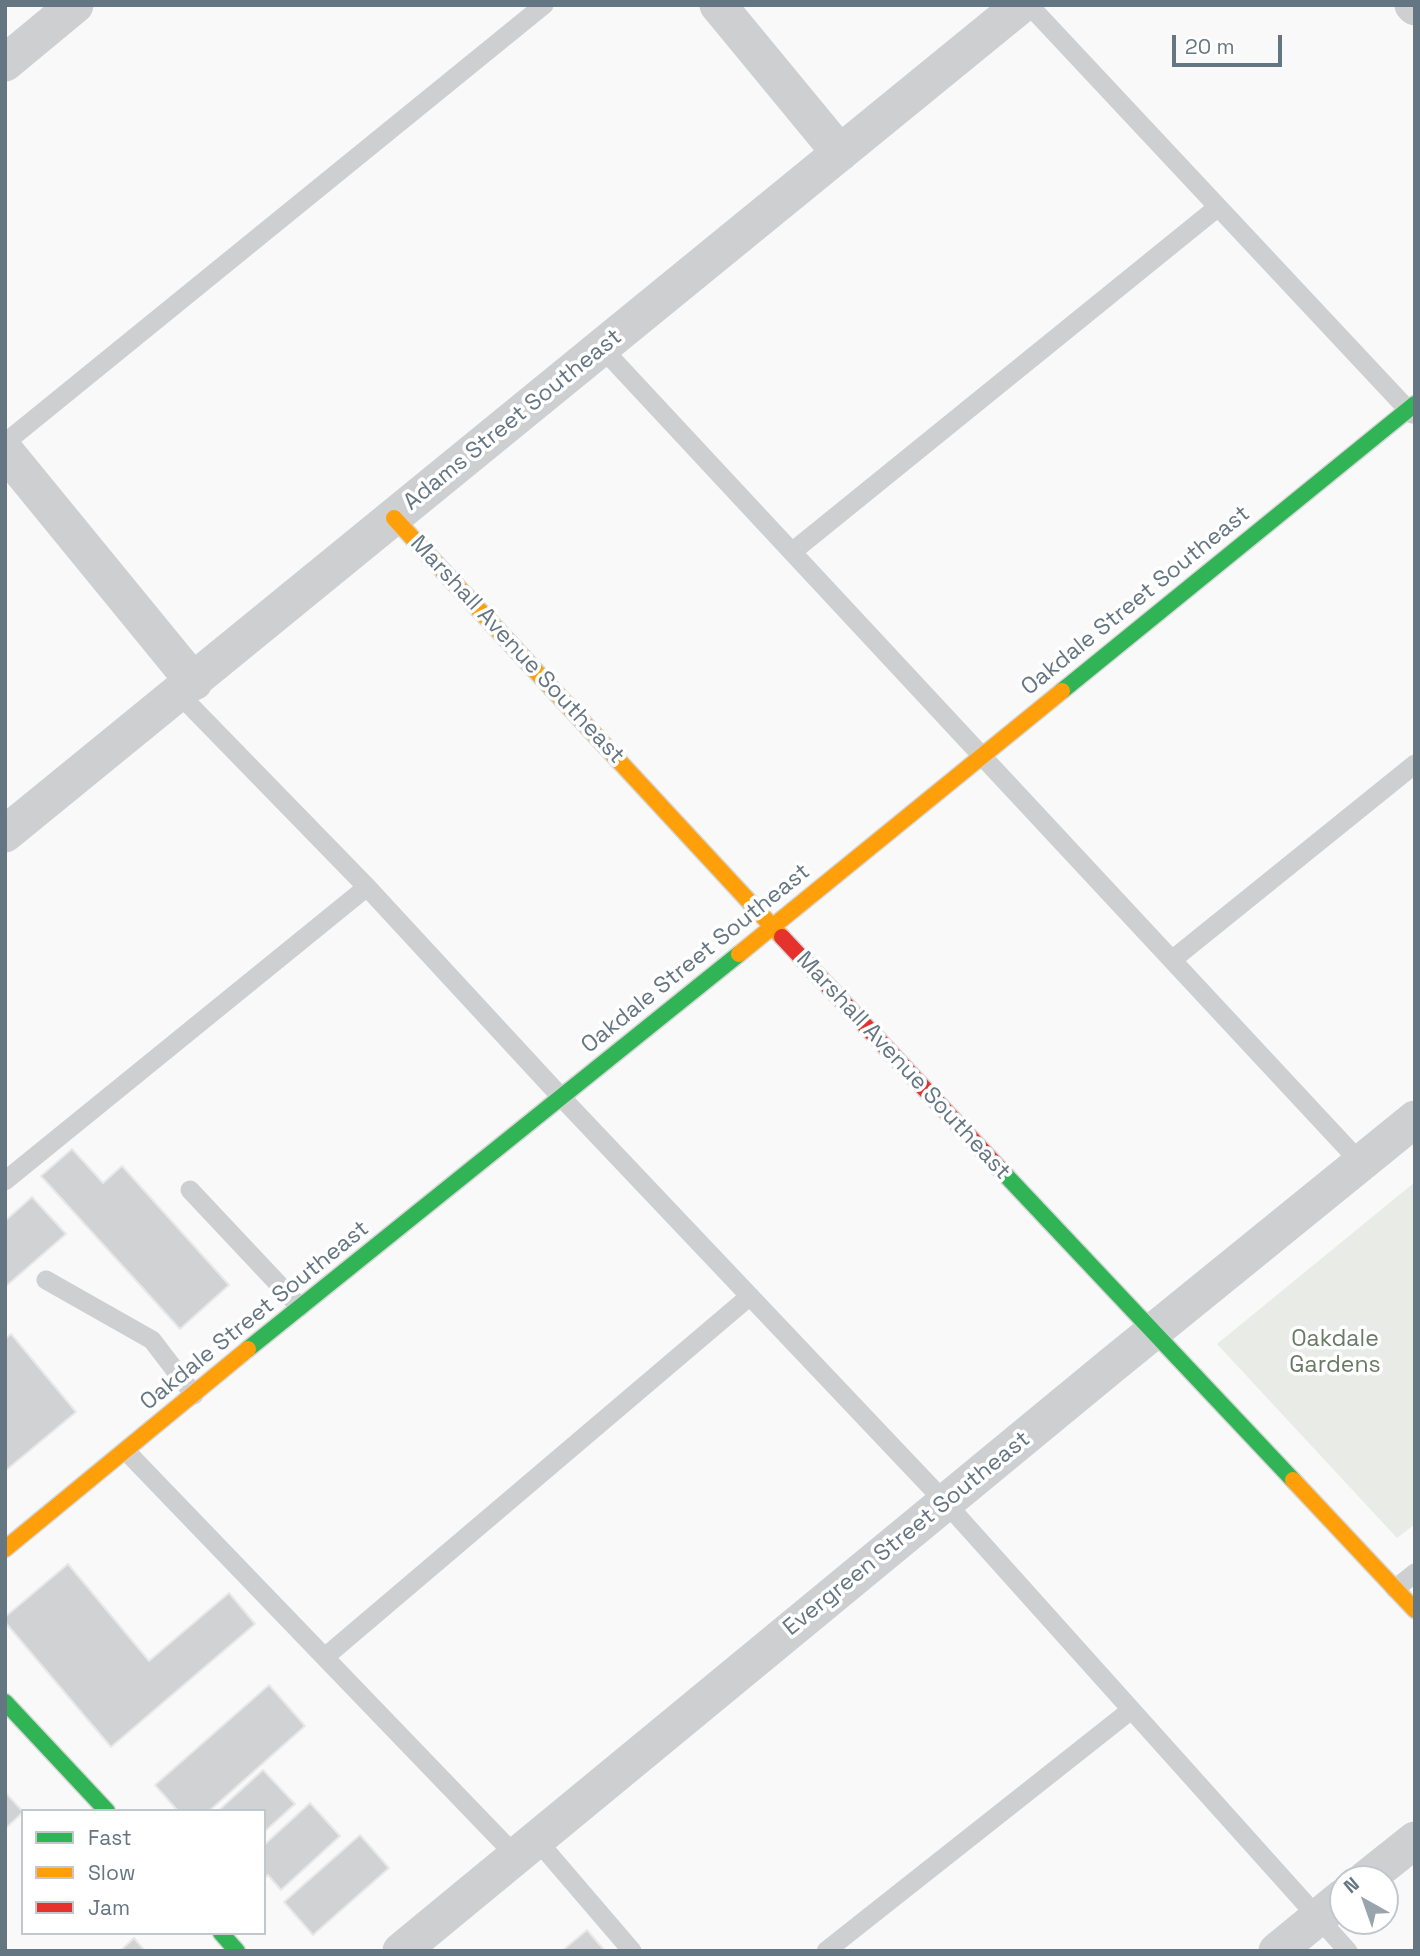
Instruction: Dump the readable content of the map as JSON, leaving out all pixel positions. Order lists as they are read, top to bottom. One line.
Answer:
{"streets":{"street":["Adams Street Southeast","Oakdale Street Southeast","Marshall Avenue Southeast","Evergreen Street Southeast"]},"crossings":[["Adams Street Southeast","Marshall Avenue Southeast"],["Oakdale Street Southeast","Marshall Avenue Southeast"],["Marshall Avenue Southeast","Evergreen Street Southeast"]],"parks":["Oakdale Gardens"],"legend":["Fast","Slow","Jam"],"scale_bar":"20 m","north":"top left"}
